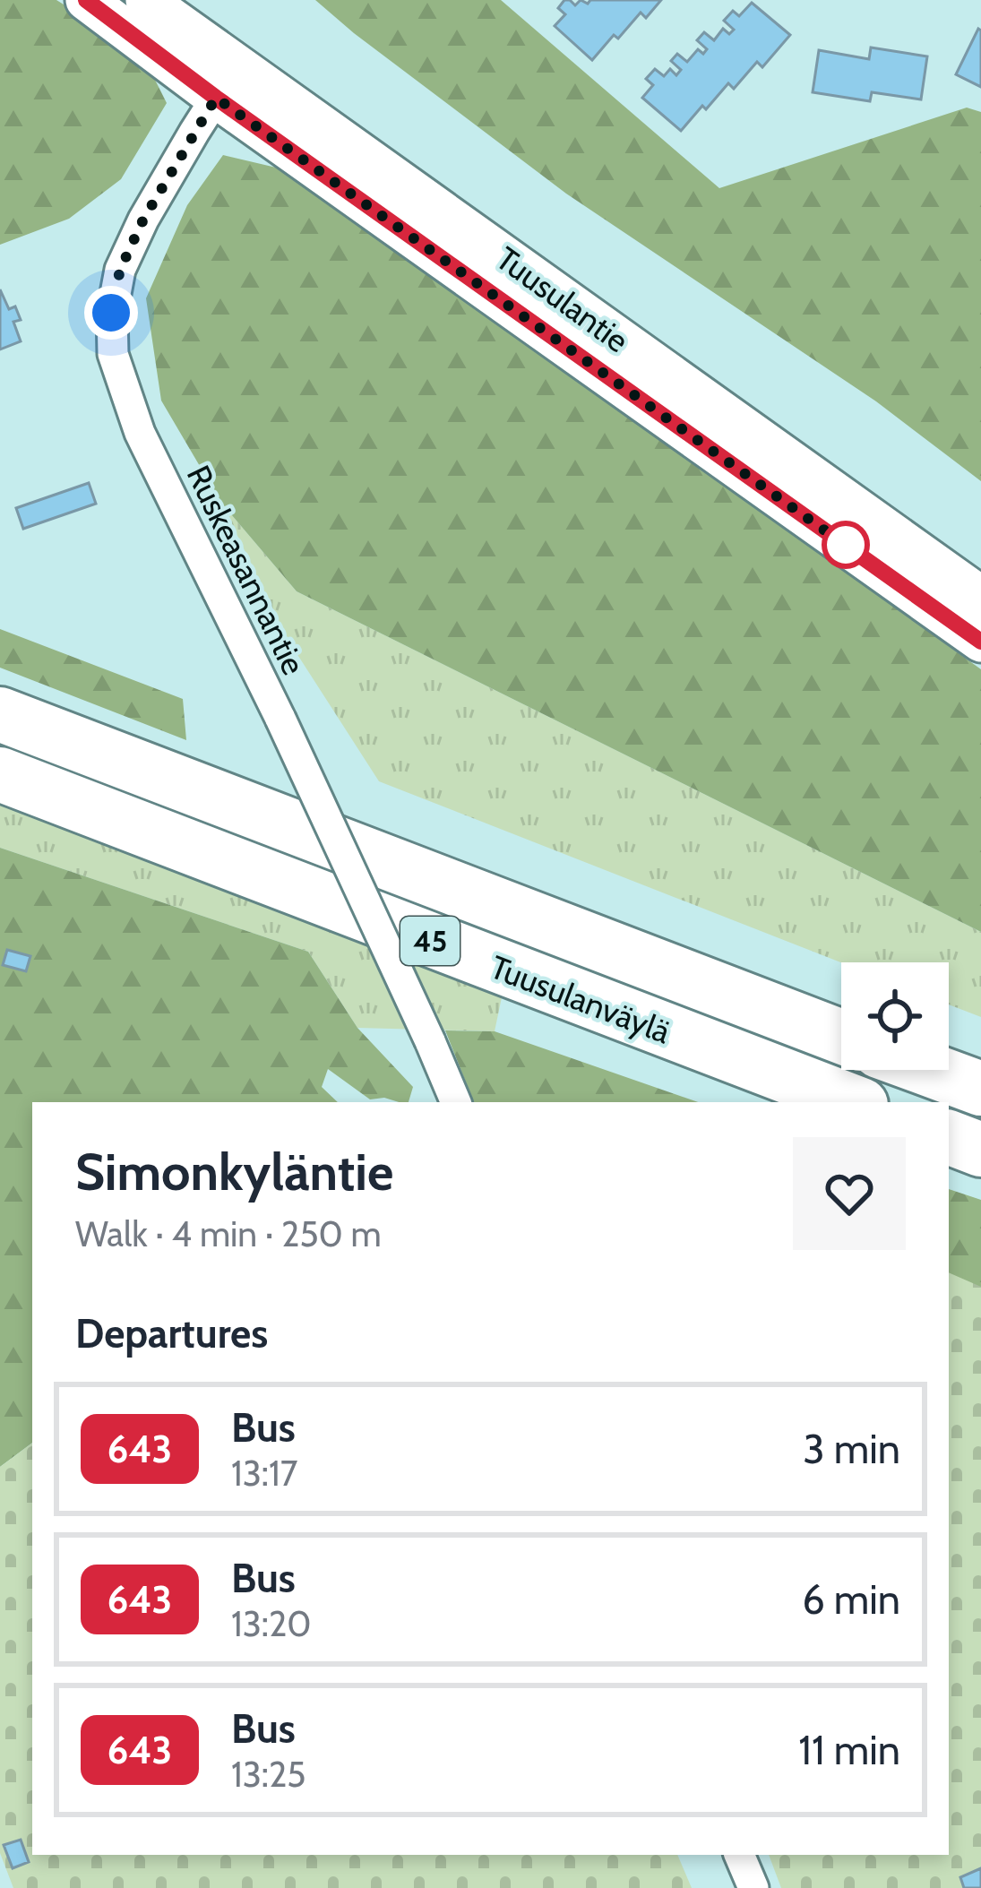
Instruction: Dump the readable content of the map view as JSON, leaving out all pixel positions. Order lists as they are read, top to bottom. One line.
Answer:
{"streets":{"highway":["45","Tuusulanväylä"],"main road":["Tuusulantie"],"street":["Ruskeasannantie"]},"crossings":[["Tuusulantie","Ruskeasannantie"]],"lines":["bus line 643"],"page":{"heading":[["Simonkyläntie","Walk · 4 min · 250 m"],"Departures"],"list":[{"mark":"643","name":"Bus","note":"13:17","value":"3 min"},{"mark":"643","name":"Bus","note":"13:20","value":"6 min"},{"mark":"643","name":"Bus","note":"13:25","value":"11 min"}]}}
